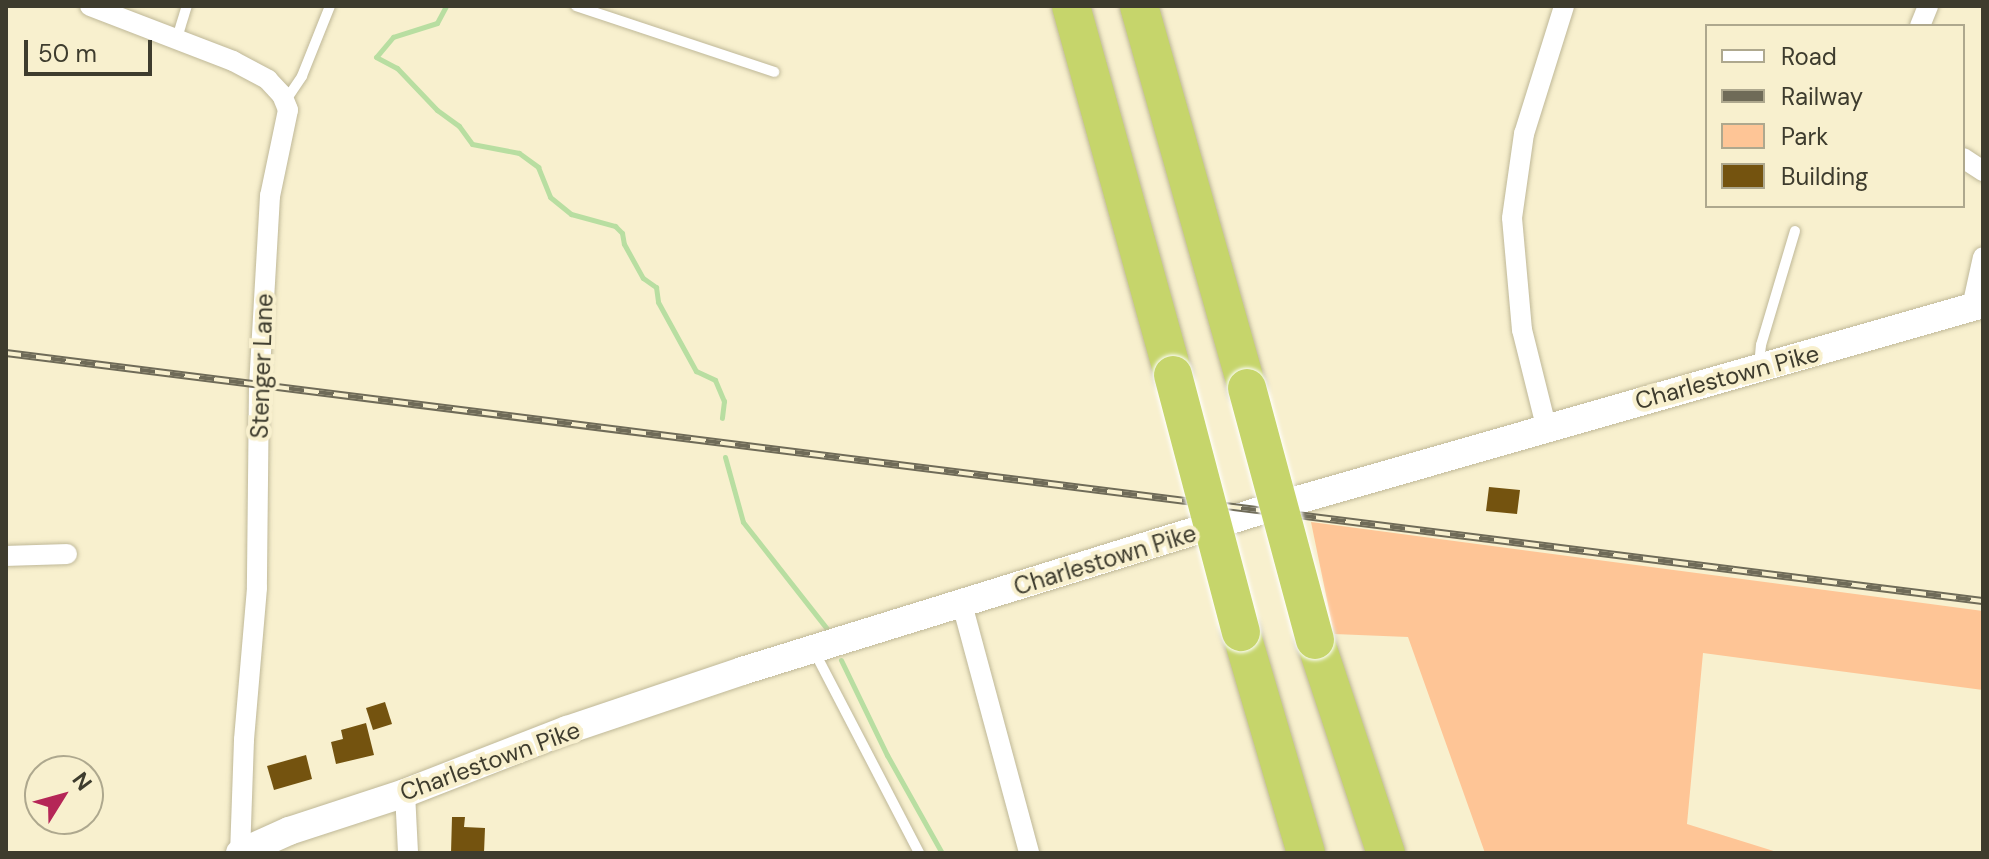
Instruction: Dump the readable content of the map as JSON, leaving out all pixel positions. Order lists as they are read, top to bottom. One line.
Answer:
{"streets":{"street":["Stenger Lane","Charlestown Pike"]},"crossings":[["Stenger Lane","Charlestown Pike"]],"legend":["Road","Railway","Park","Building"],"scale_bar":"50 m","north":"top right"}
